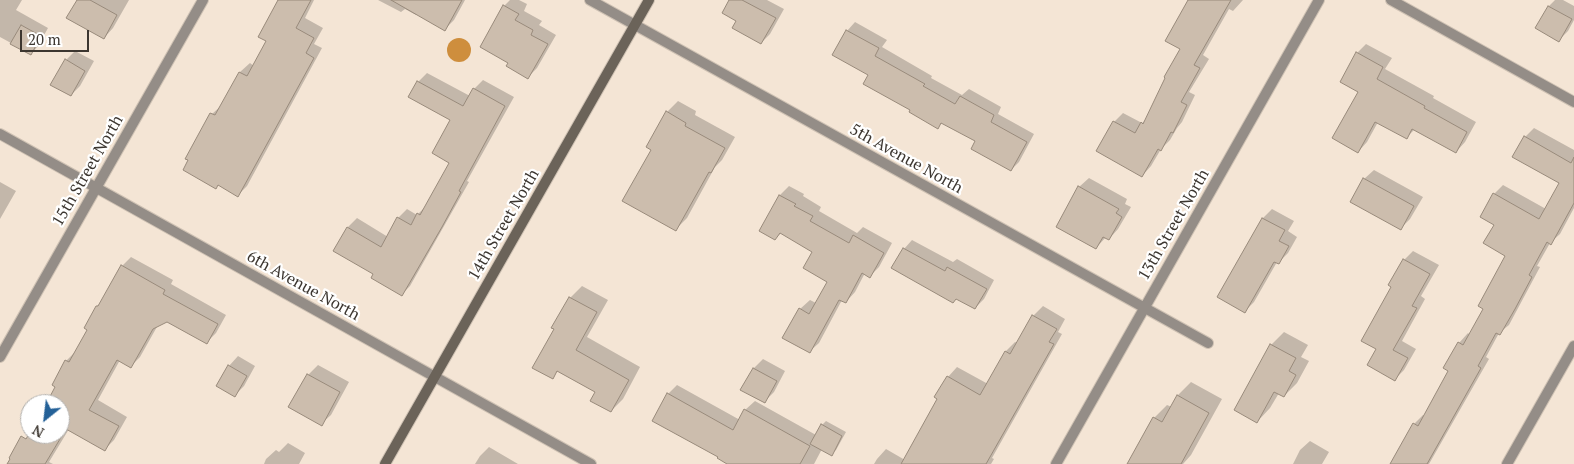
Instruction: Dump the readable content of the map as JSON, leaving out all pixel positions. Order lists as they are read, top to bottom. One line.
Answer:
{"streets":{"street":["5th Avenue North","15th Street North","14th Street North","13th Street North","6th Avenue North"]},"crossings":[["5th Avenue North","14th Street North"],["5th Avenue North","13th Street North"],["15th Street North","6th Avenue North"],["14th Street North","6th Avenue North"]],"scale_bar":"20 m","north":"bottom left"}
